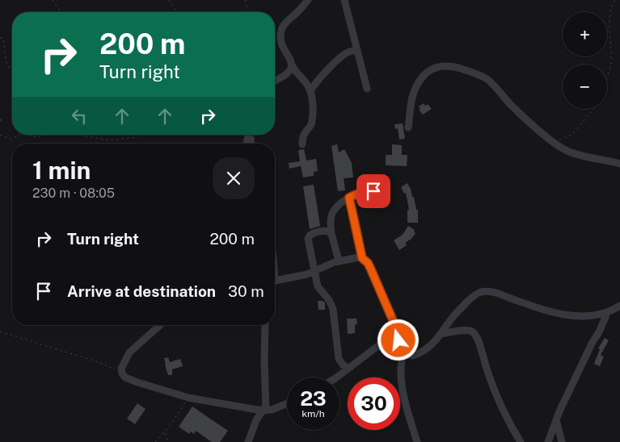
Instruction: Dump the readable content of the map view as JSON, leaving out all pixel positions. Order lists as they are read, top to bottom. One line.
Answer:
{"page":{"map_buttons":["+","−"],"turn":["200 m","Turn right"],"heading":["1 min","230 m · 08:05"],"list":[{"name":"Turn right","value":"200 m"},{"name":"Arrive at destination","value":"30 m"}],"speed":"23 km/h","limit":"30"}}
